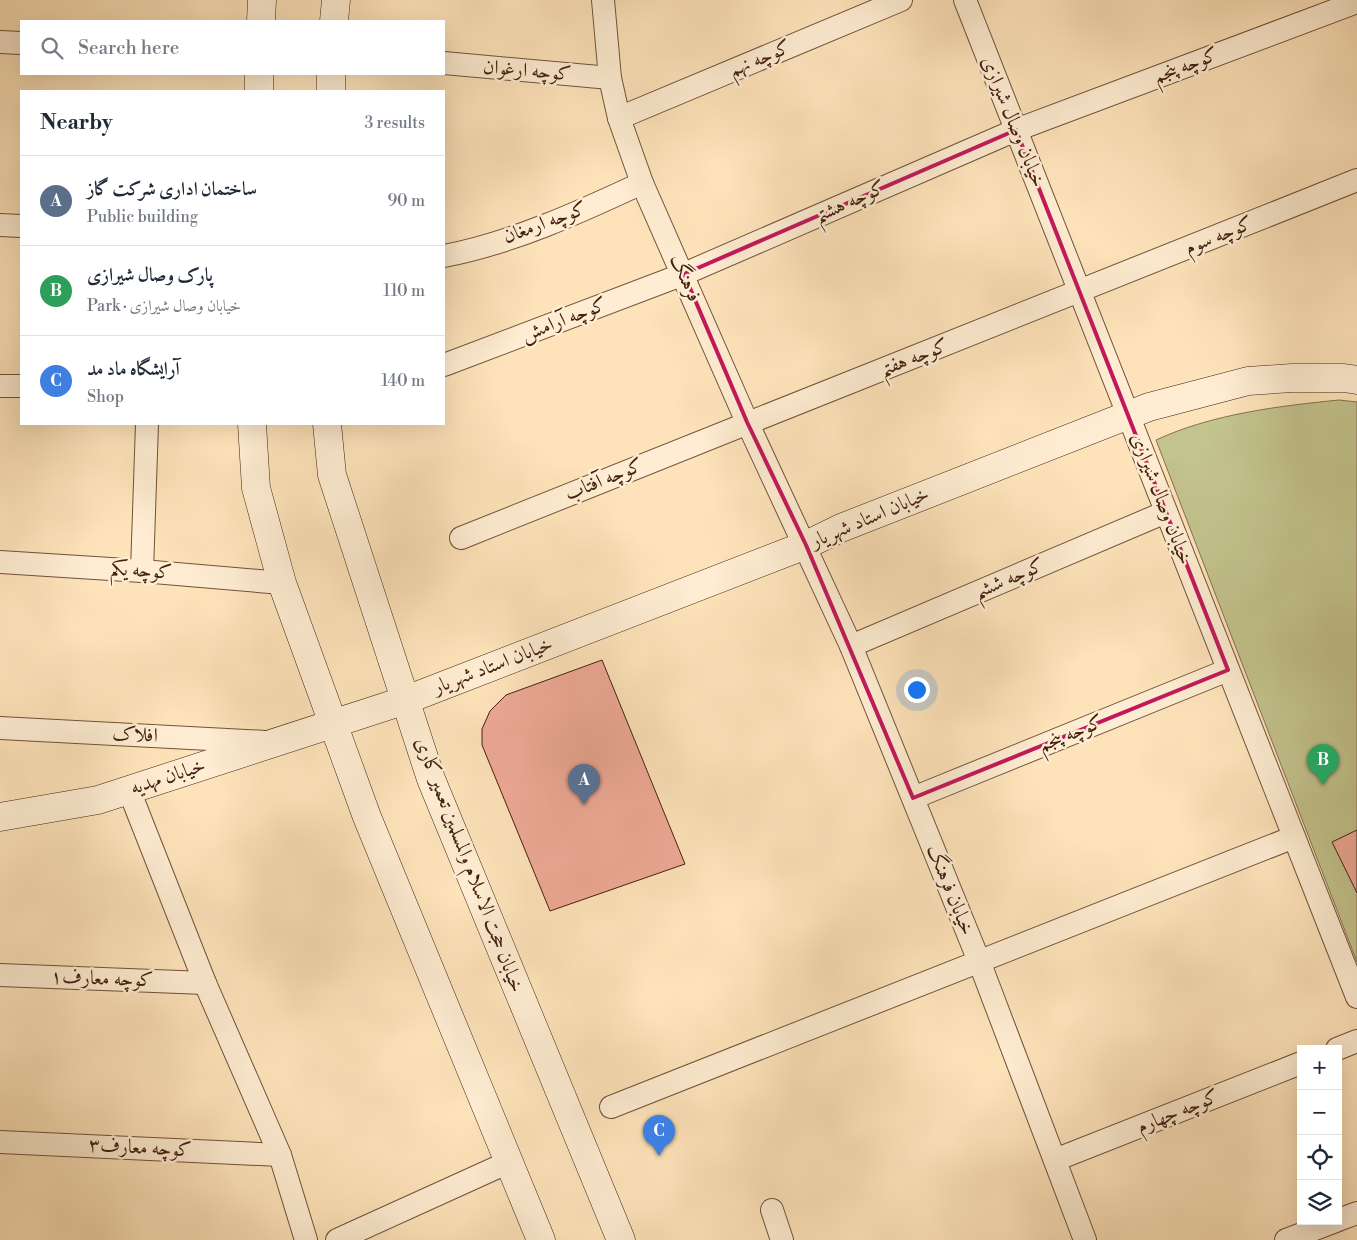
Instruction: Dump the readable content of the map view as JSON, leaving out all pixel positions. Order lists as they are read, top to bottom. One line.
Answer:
{"streets":{"main road":["خیابان استاد شهریار","خیابان مهدیه","خیابان حجت الاسلام والمسلمین تعمیر کاری"],"street":["کوچه نهم","کوچه پنجم","کوچه ارغوان","خیابان وصال شیرازی","کوچه هشتم","کوچه ارمغان","کوچه سوم","فرهنگ","کوچه آرامش","کوچه هفتم","کوچه آفتاب","کوچه یکم","کوچه ششم","افلاک","خیابان فرهنگ","کوچه معارف۱","کوچه چهارم","کوچه معارف۳"]},"crossings":[["کوچه نهم","فرهنگ"],["کوچه پنجم","خیابان وصال شیرازی"],["کوچه پنجم","کوچه هشتم"],["کوچه پنجم","خیابان فرهنگ"],["کوچه ارغوان","فرهنگ"],["خیابان وصال شیرازی","کوچه هشتم"],["خیابان وصال شیرازی","کوچه سوم"],["خیابان وصال شیرازی","کوچه هفتم"],["خیابان وصال شیرازی","خیابان استاد شهریار"],["خیابان وصال شیرازی","کوچه ششم"],["کوچه هشتم","فرهنگ"],["کوچه هشتم","کوچه آرامش"],["کوچه ارمغان","فرهنگ"],["کوچه سوم","کوچه هفتم"],["فرهنگ","کوچه آرامش"],["فرهنگ","کوچه هفتم"],["فرهنگ","کوچه آفتاب"],["فرهنگ","خیابان استاد شهریار"],["فرهنگ","خیابان فرهنگ"],["کوچه هفتم","کوچه آفتاب"],["خیابان استاد شهریار","خیابان مهدیه"],["خیابان استاد شهریار","خیابان حجت الاسلام والمسلمین تعمیر کاری"],["خیابان استاد شهریار","خیابان فرهنگ"],["کوچه ششم","خیابان فرهنگ"],["افلاک","خیابان مهدیه"],["خیابان فرهنگ","کوچه چهارم"]],"page":{"search":"Search here","heading":["Nearby","3 results"],"list":[{"mark":"A","name":"ساختمان اداری شرکت گاز","note":"Public building","value":"90 m"},{"mark":"B","name":"پارک وصال شیرازی","note":"Park · خیابان وصال شیرازی","value":"110 m"},{"mark":"C","name":"آرایشگاه ماد مد","note":"Shop","value":"140 m"}],"pins":["B","A","C"],"map_buttons":["+","−"]}}
